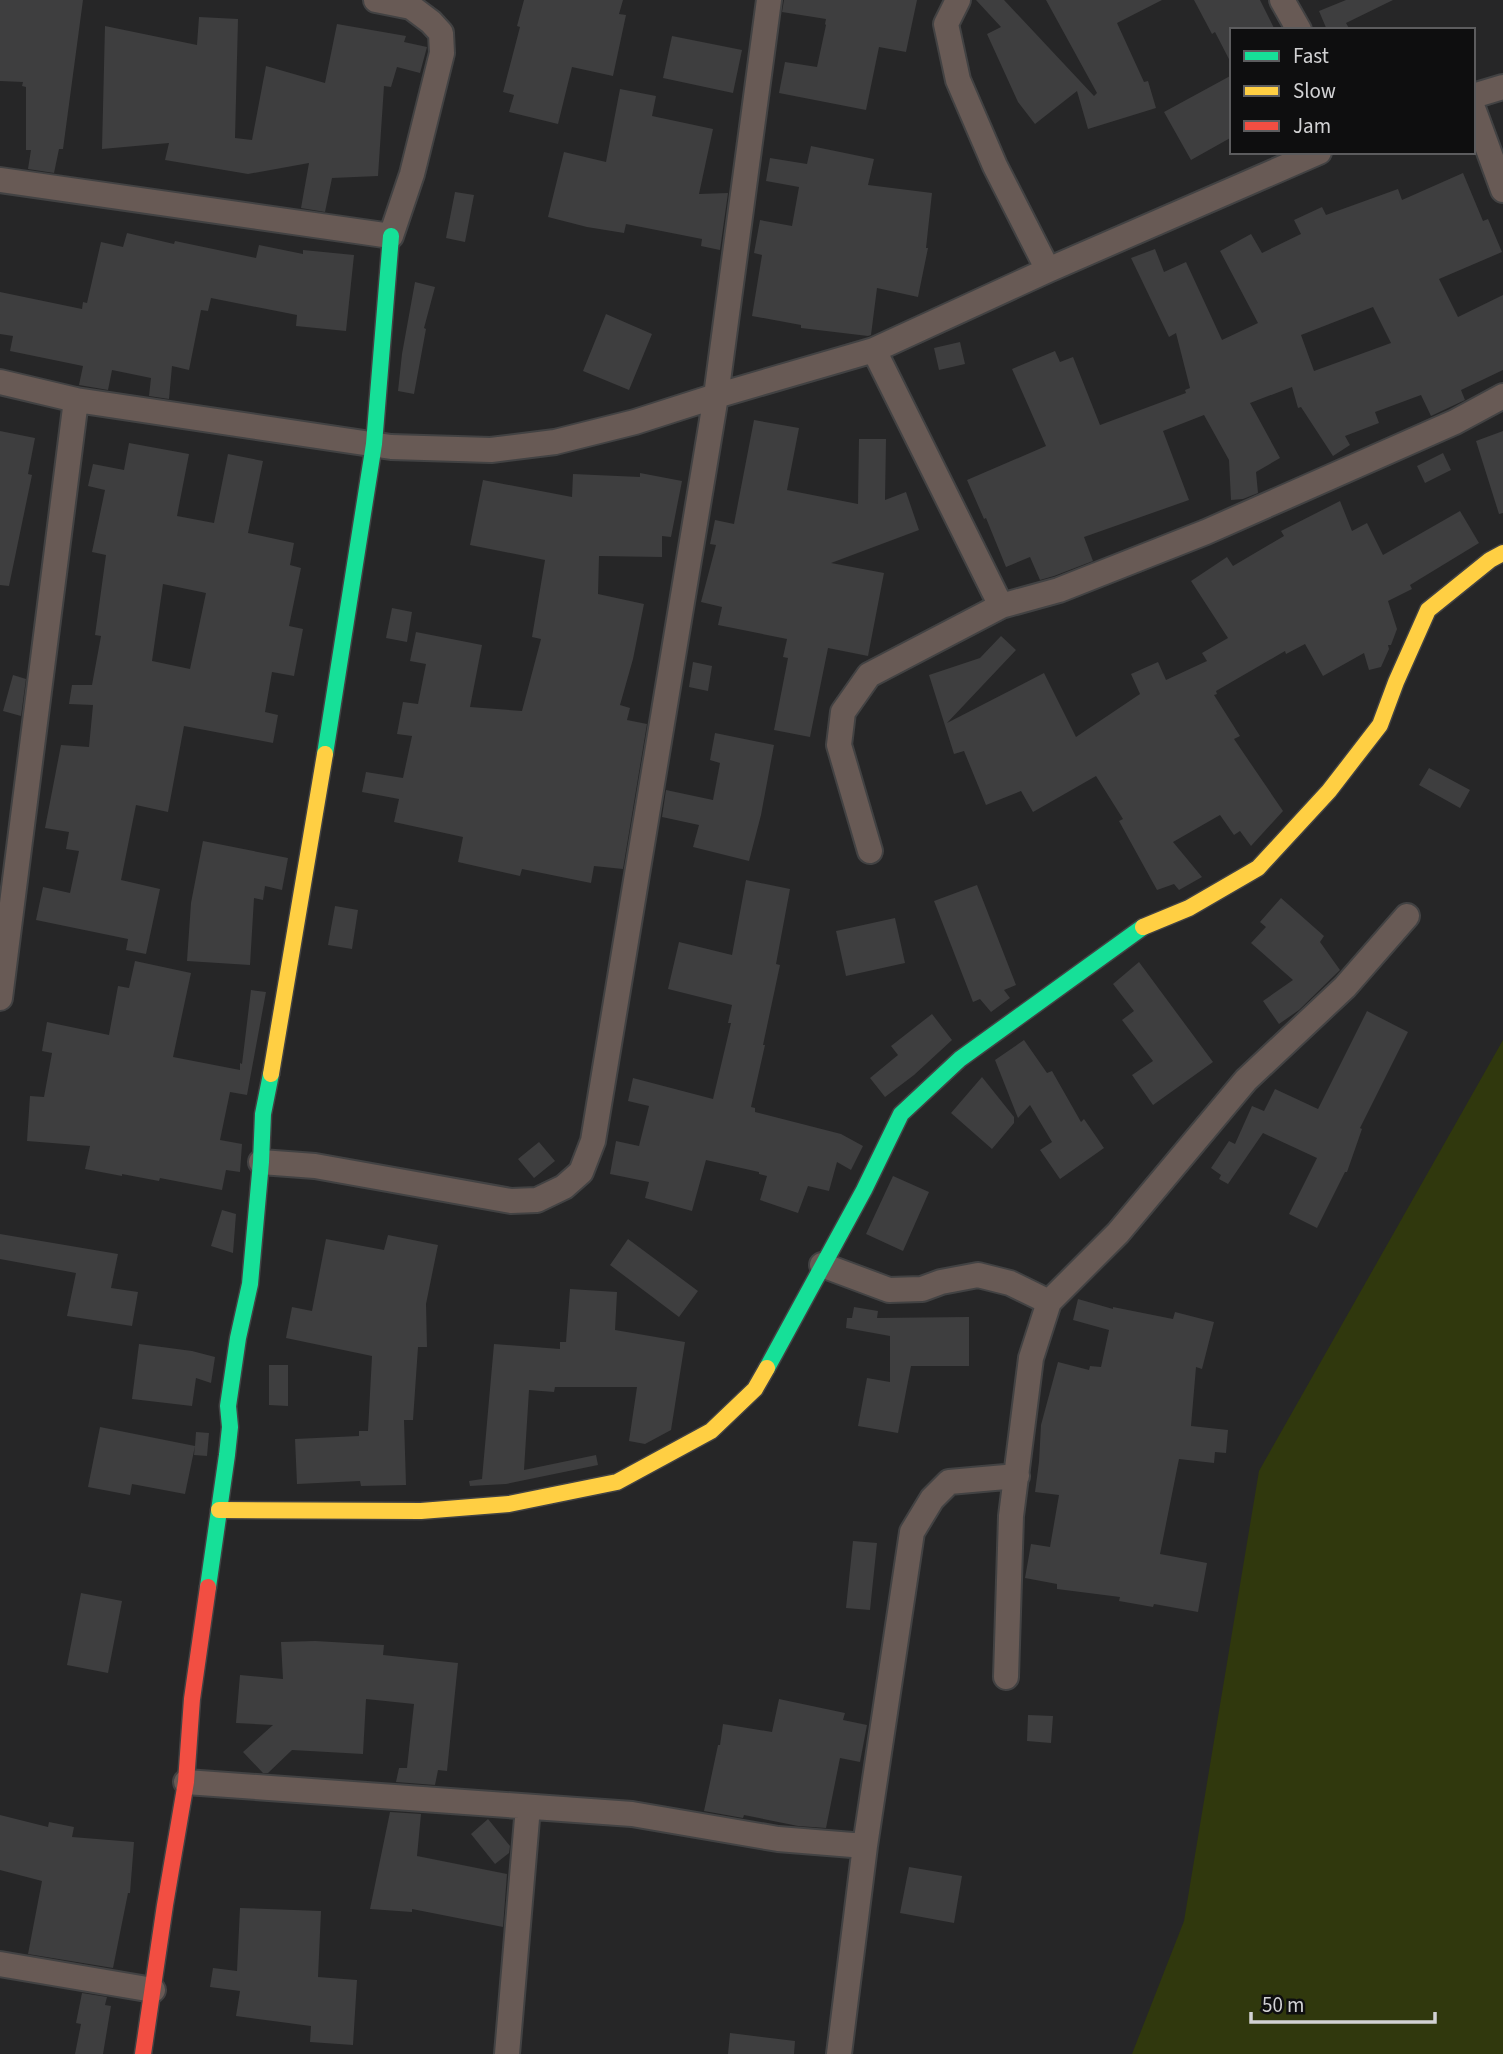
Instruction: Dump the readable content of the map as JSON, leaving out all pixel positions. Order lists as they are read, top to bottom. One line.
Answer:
{"legend":["Fast","Slow","Jam"],"scale_bar":"50 m"}
